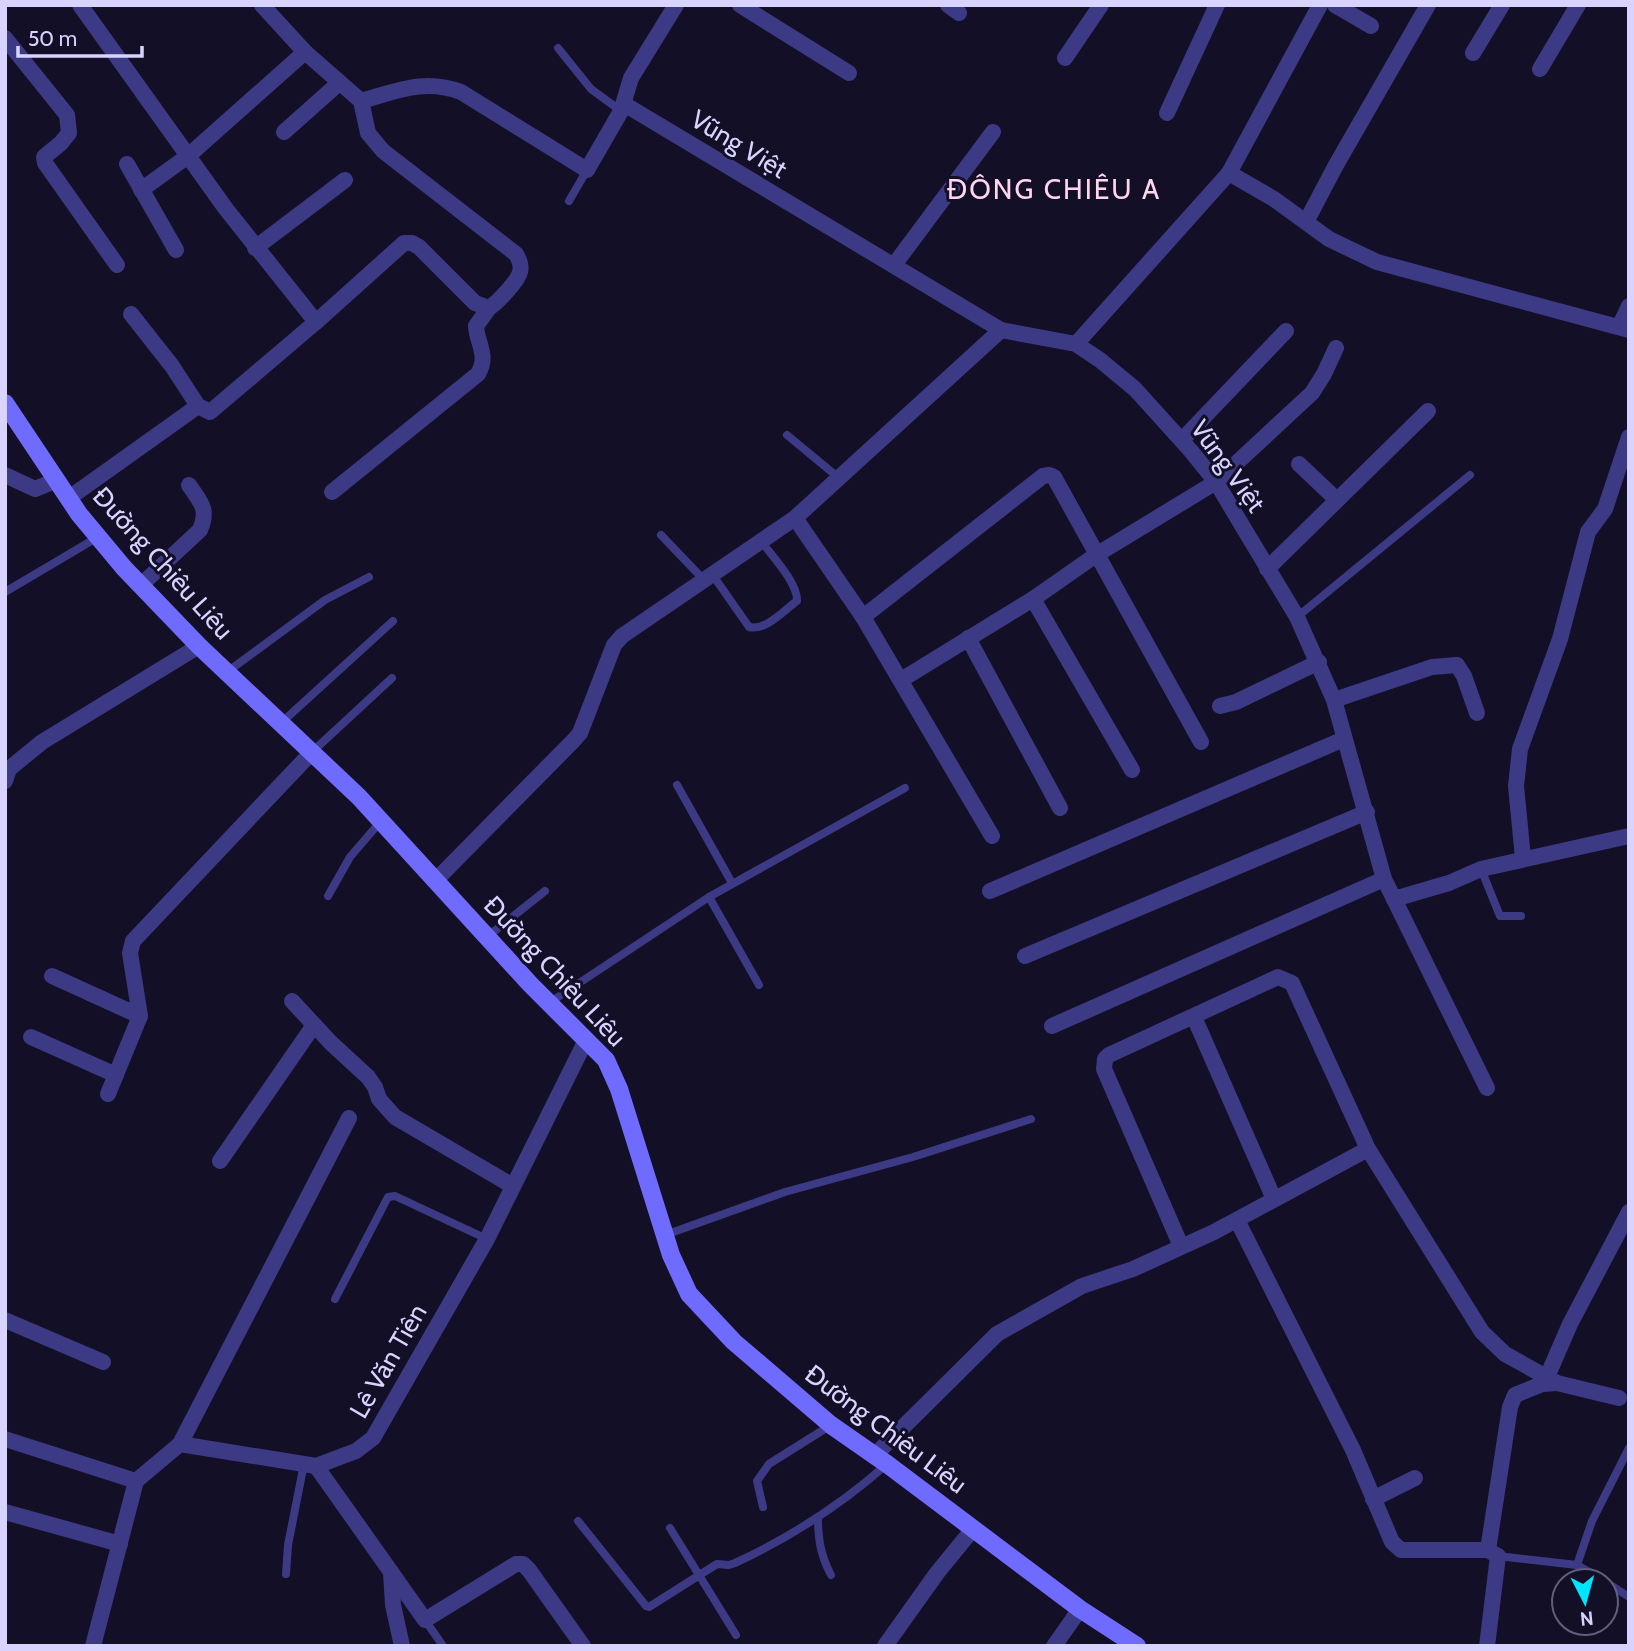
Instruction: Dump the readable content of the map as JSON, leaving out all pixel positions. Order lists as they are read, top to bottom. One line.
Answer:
{"streets":{"street":["Vũng Việt","Đường Chiêu Liêu","Lê Văn Tiên"]},"crossings":[["Đường Chiêu Liêu","Lê Văn Tiên"]],"districts":["ĐÔNG CHIÊU A"],"scale_bar":"50 m","north":"bottom"}
